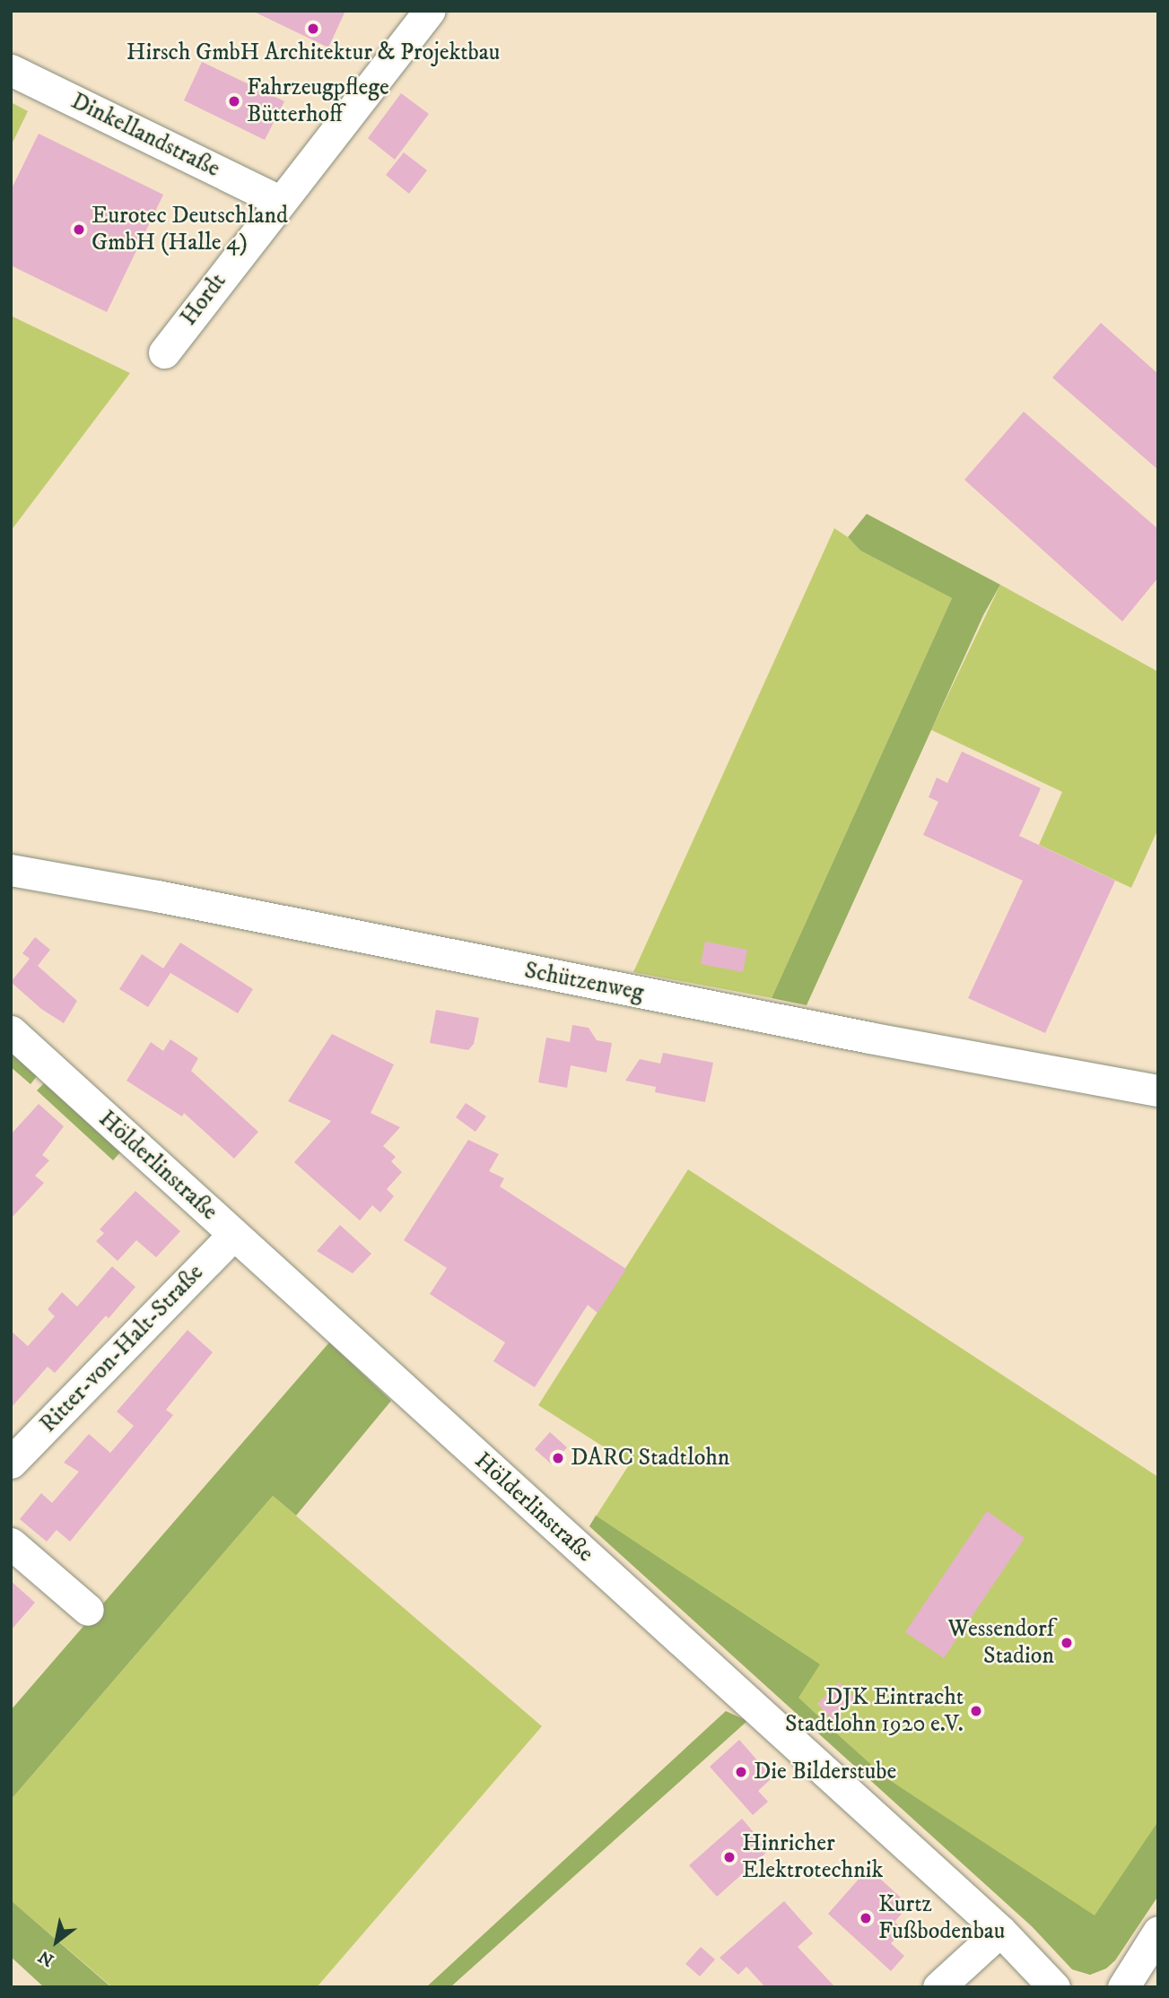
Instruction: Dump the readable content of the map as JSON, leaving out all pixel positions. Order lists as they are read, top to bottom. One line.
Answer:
{"streets":{"street":["Dinkellandstraße","Hordt","Schützenweg","Hölderlinstraße","Ritter-von-Halt-Straße"]},"crossings":[["Dinkellandstraße","Hordt"],["Hölderlinstraße","Ritter-von-Halt-Straße"]],"places":["Hirsch GmbH Architektur & Projektbau","Fahrzeugpflege Bütterhoff","Eurotec Deutschland GmbH (Halle 4)","DARC Stadtlohn","Wessendorf Stadion","DJK Eintracht Stadtlohn 1920 e.V.","Die Bilderstube","Hinricher Elektrotechnik","Kurtz Fußbodenbau"],"north":"bottom left"}
